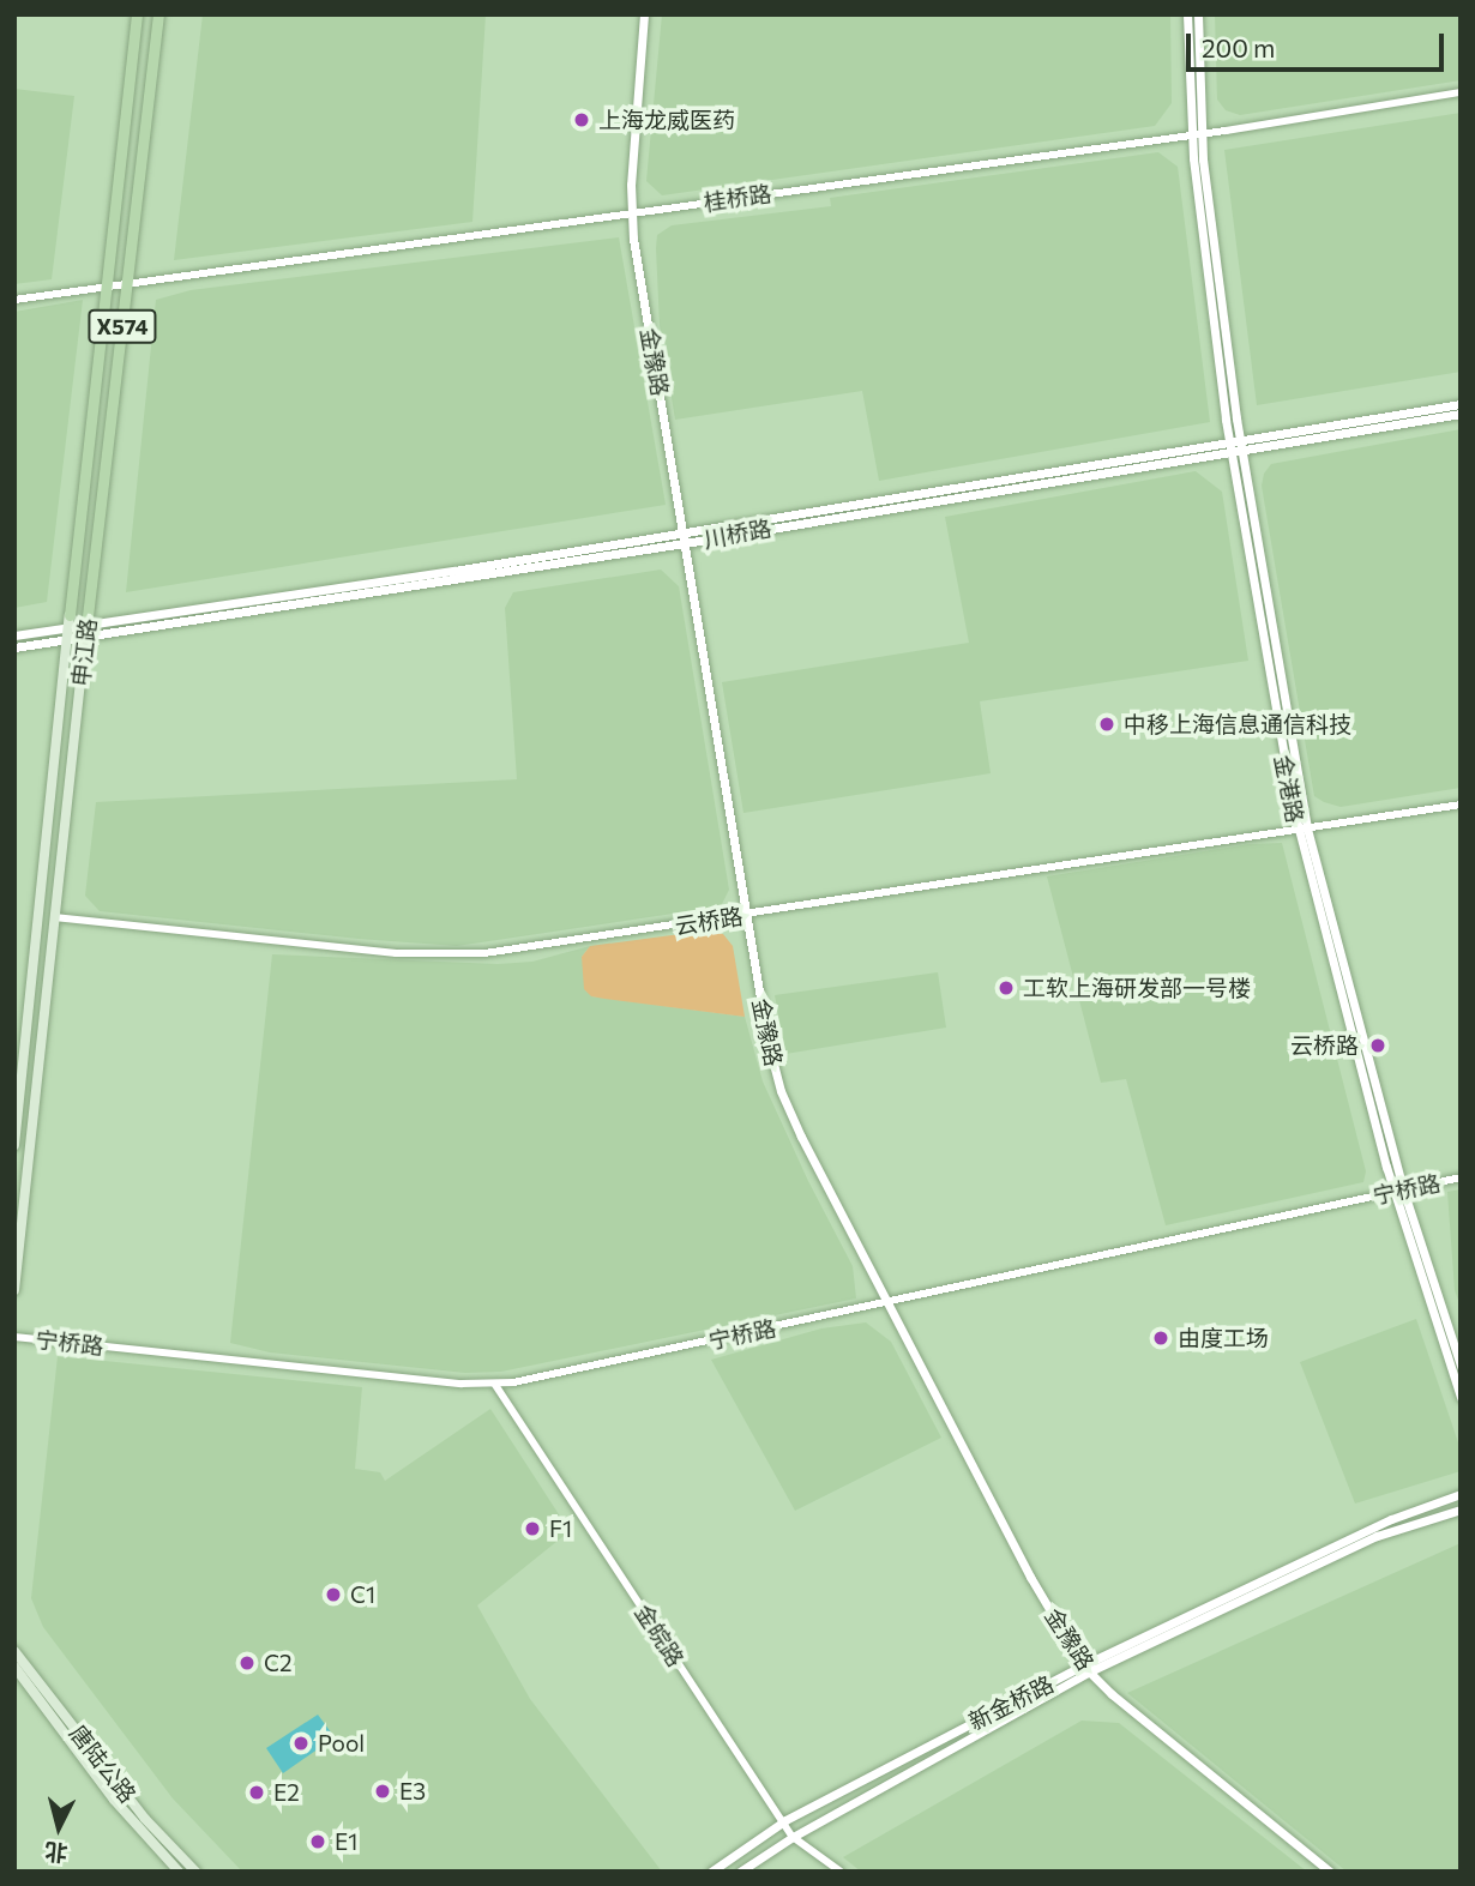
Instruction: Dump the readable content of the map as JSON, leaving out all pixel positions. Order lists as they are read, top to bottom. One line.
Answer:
{"streets":{"main road":["X574","申江路","唐陆公路"],"street":["桂桥路","金豫路","川桥路","金港路","云桥路","宁桥路","金皖路","新金桥路"]},"crossings":[["桂桥路","金豫路"],["桂桥路","申江路"],["桂桥路","金港路"],["金豫路","川桥路"],["金豫路","云桥路"],["金豫路","宁桥路"],["金豫路","新金桥路"],["川桥路","申江路"],["川桥路","金港路"],["申江路","云桥路"],["金港路","云桥路"],["金港路","宁桥路"],["宁桥路","金皖路"],["金皖路","新金桥路"]],"places":["上海龙威医药","中移上海信息通信科技","工软上海研发部一号楼","云桥路","由度工场","F1","C1","C2","Pool","E3","E2","E1"],"scale_bar":"200 m","north":"bottom"}
